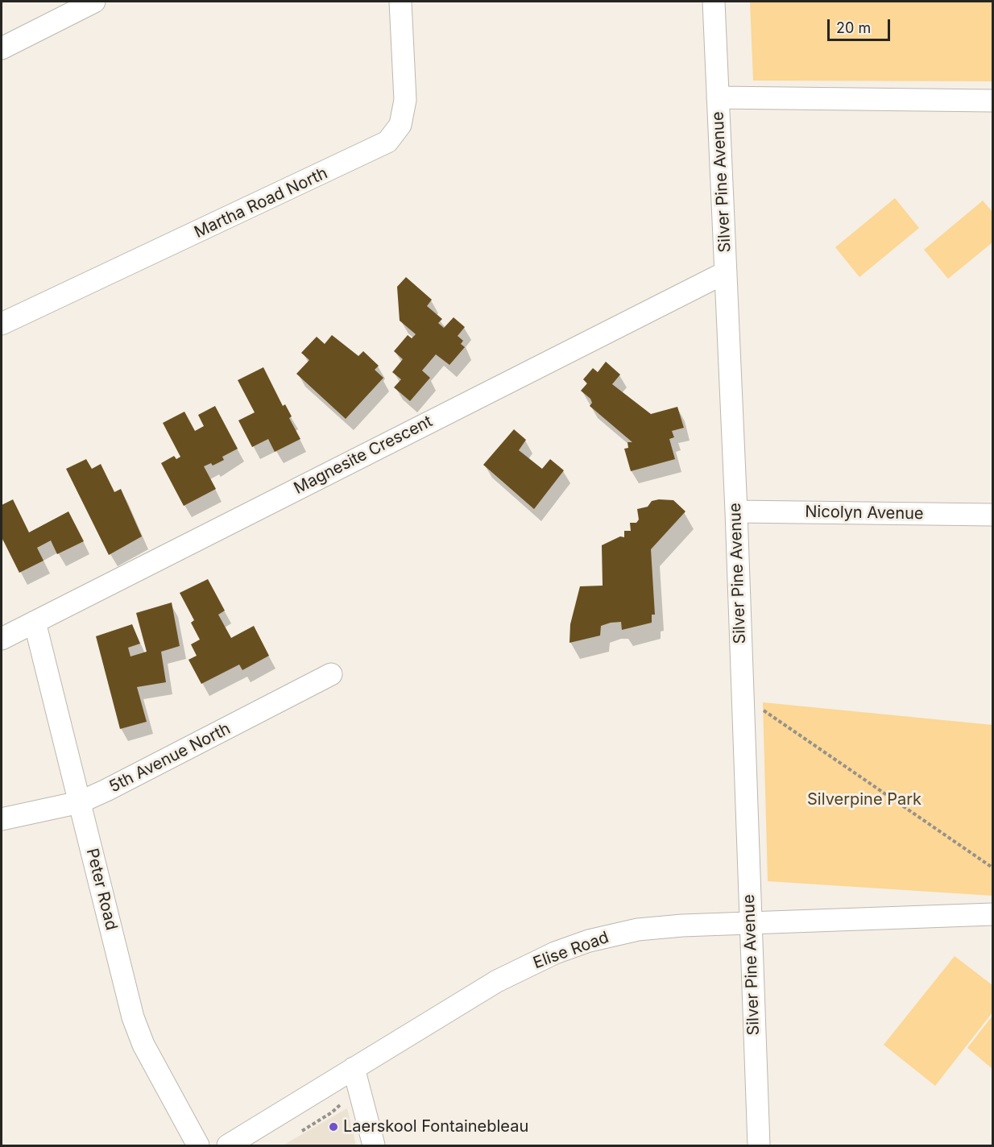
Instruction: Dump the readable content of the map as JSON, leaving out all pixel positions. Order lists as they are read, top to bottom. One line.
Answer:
{"streets":{"street":["Silver Pine Avenue","Martha Road North","Magnesite Crescent","Nicolyn Avenue","5th Avenue North","Peter Road","Elise Road"]},"crossings":[["Silver Pine Avenue","Magnesite Crescent"],["Silver Pine Avenue","Nicolyn Avenue"],["Silver Pine Avenue","Elise Road"],["Magnesite Crescent","Peter Road"],["5th Avenue North","Peter Road"]],"parks":["Silverpine Park"],"places":["Laerskool Fontainebleau"],"scale_bar":"20 m"}
